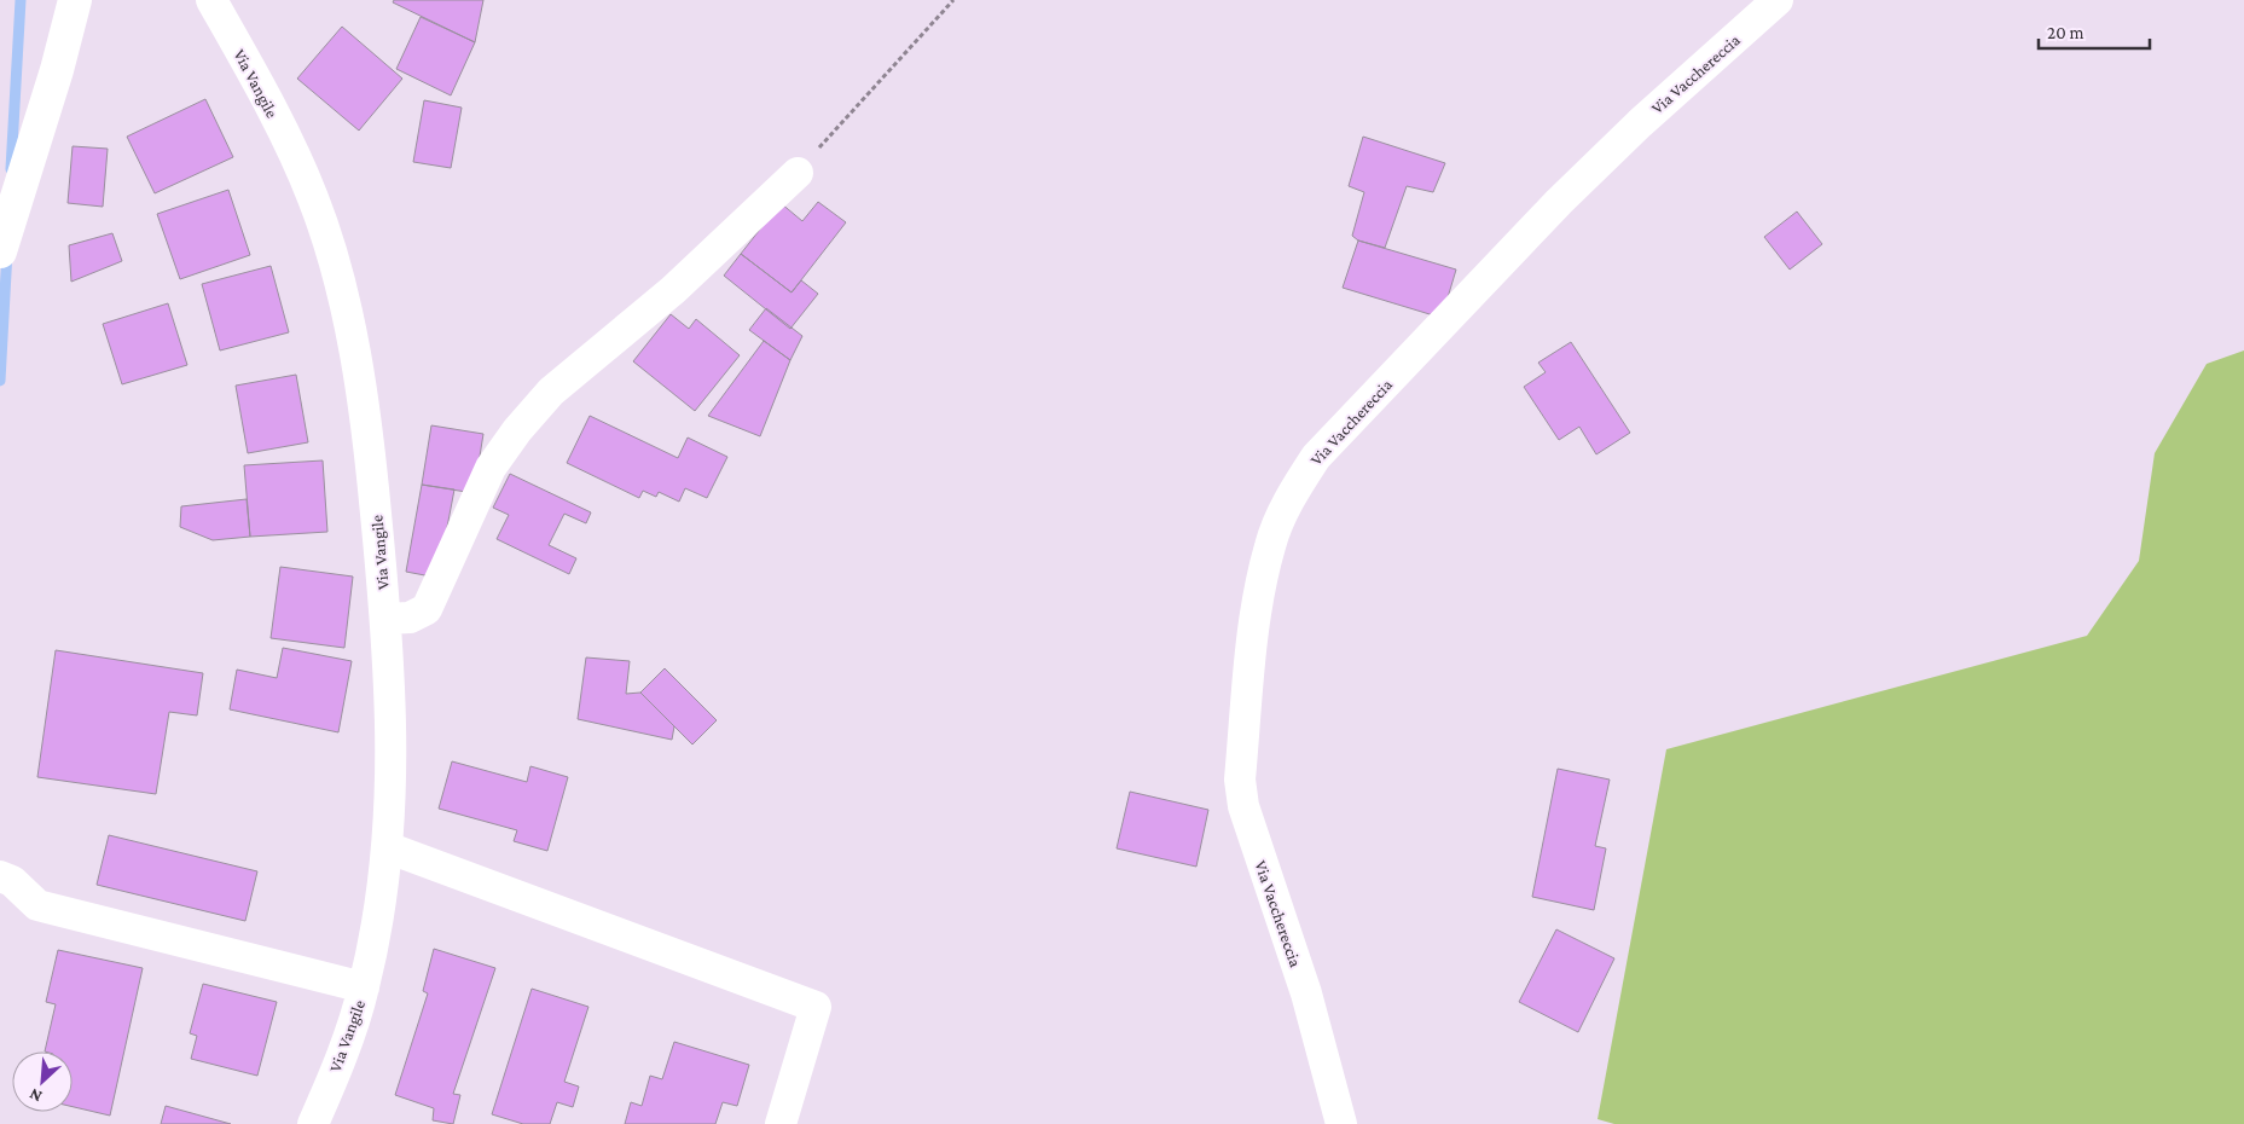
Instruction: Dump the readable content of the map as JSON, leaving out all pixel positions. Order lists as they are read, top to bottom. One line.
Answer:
{"streets":{"street":["Via Vacchereccia","Via Vangile"]},"scale_bar":"20 m","north":"bottom left"}
